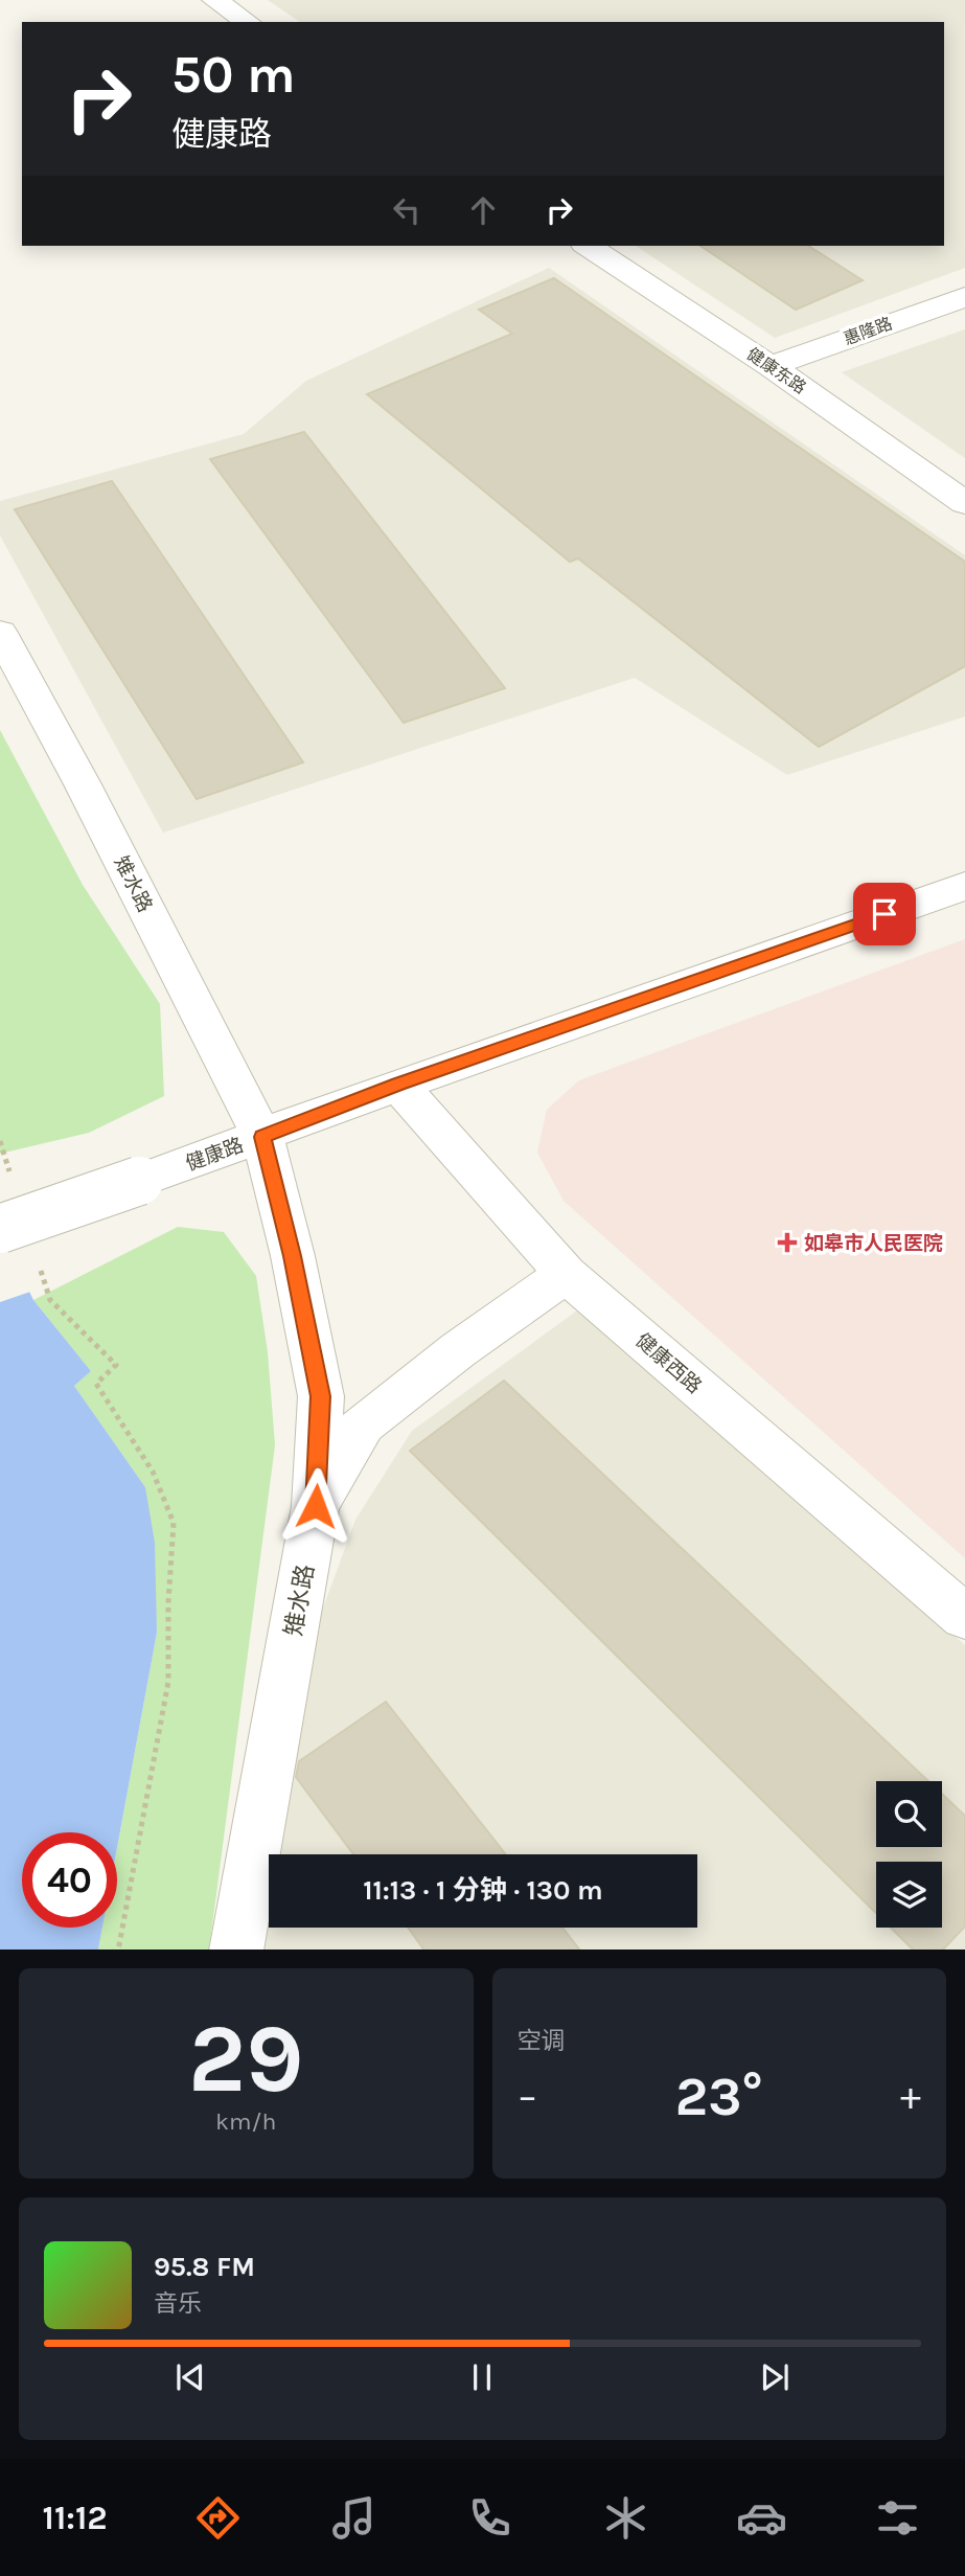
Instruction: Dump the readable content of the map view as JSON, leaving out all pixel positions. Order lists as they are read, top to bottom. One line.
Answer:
{"streets":{"street":["惠隆路","健康东路","雉水路","健康路","健康西路"]},"crossings":[["惠隆路","健康东路"],["雉水路","健康路"],["雉水路","健康西路"],["健康路","健康西路"]],"places":{"health":["如皋市人民医院"]},"page":{"turn":["50 m","健康路"],"limit":"40","trip":"11:13 · 1 分钟 · 130 m","tile":[["29","km/h"],"空调"],"heat":["−","23°","+"],"song":["95.8 FM","音乐"],"tabs":"11:12"}}
